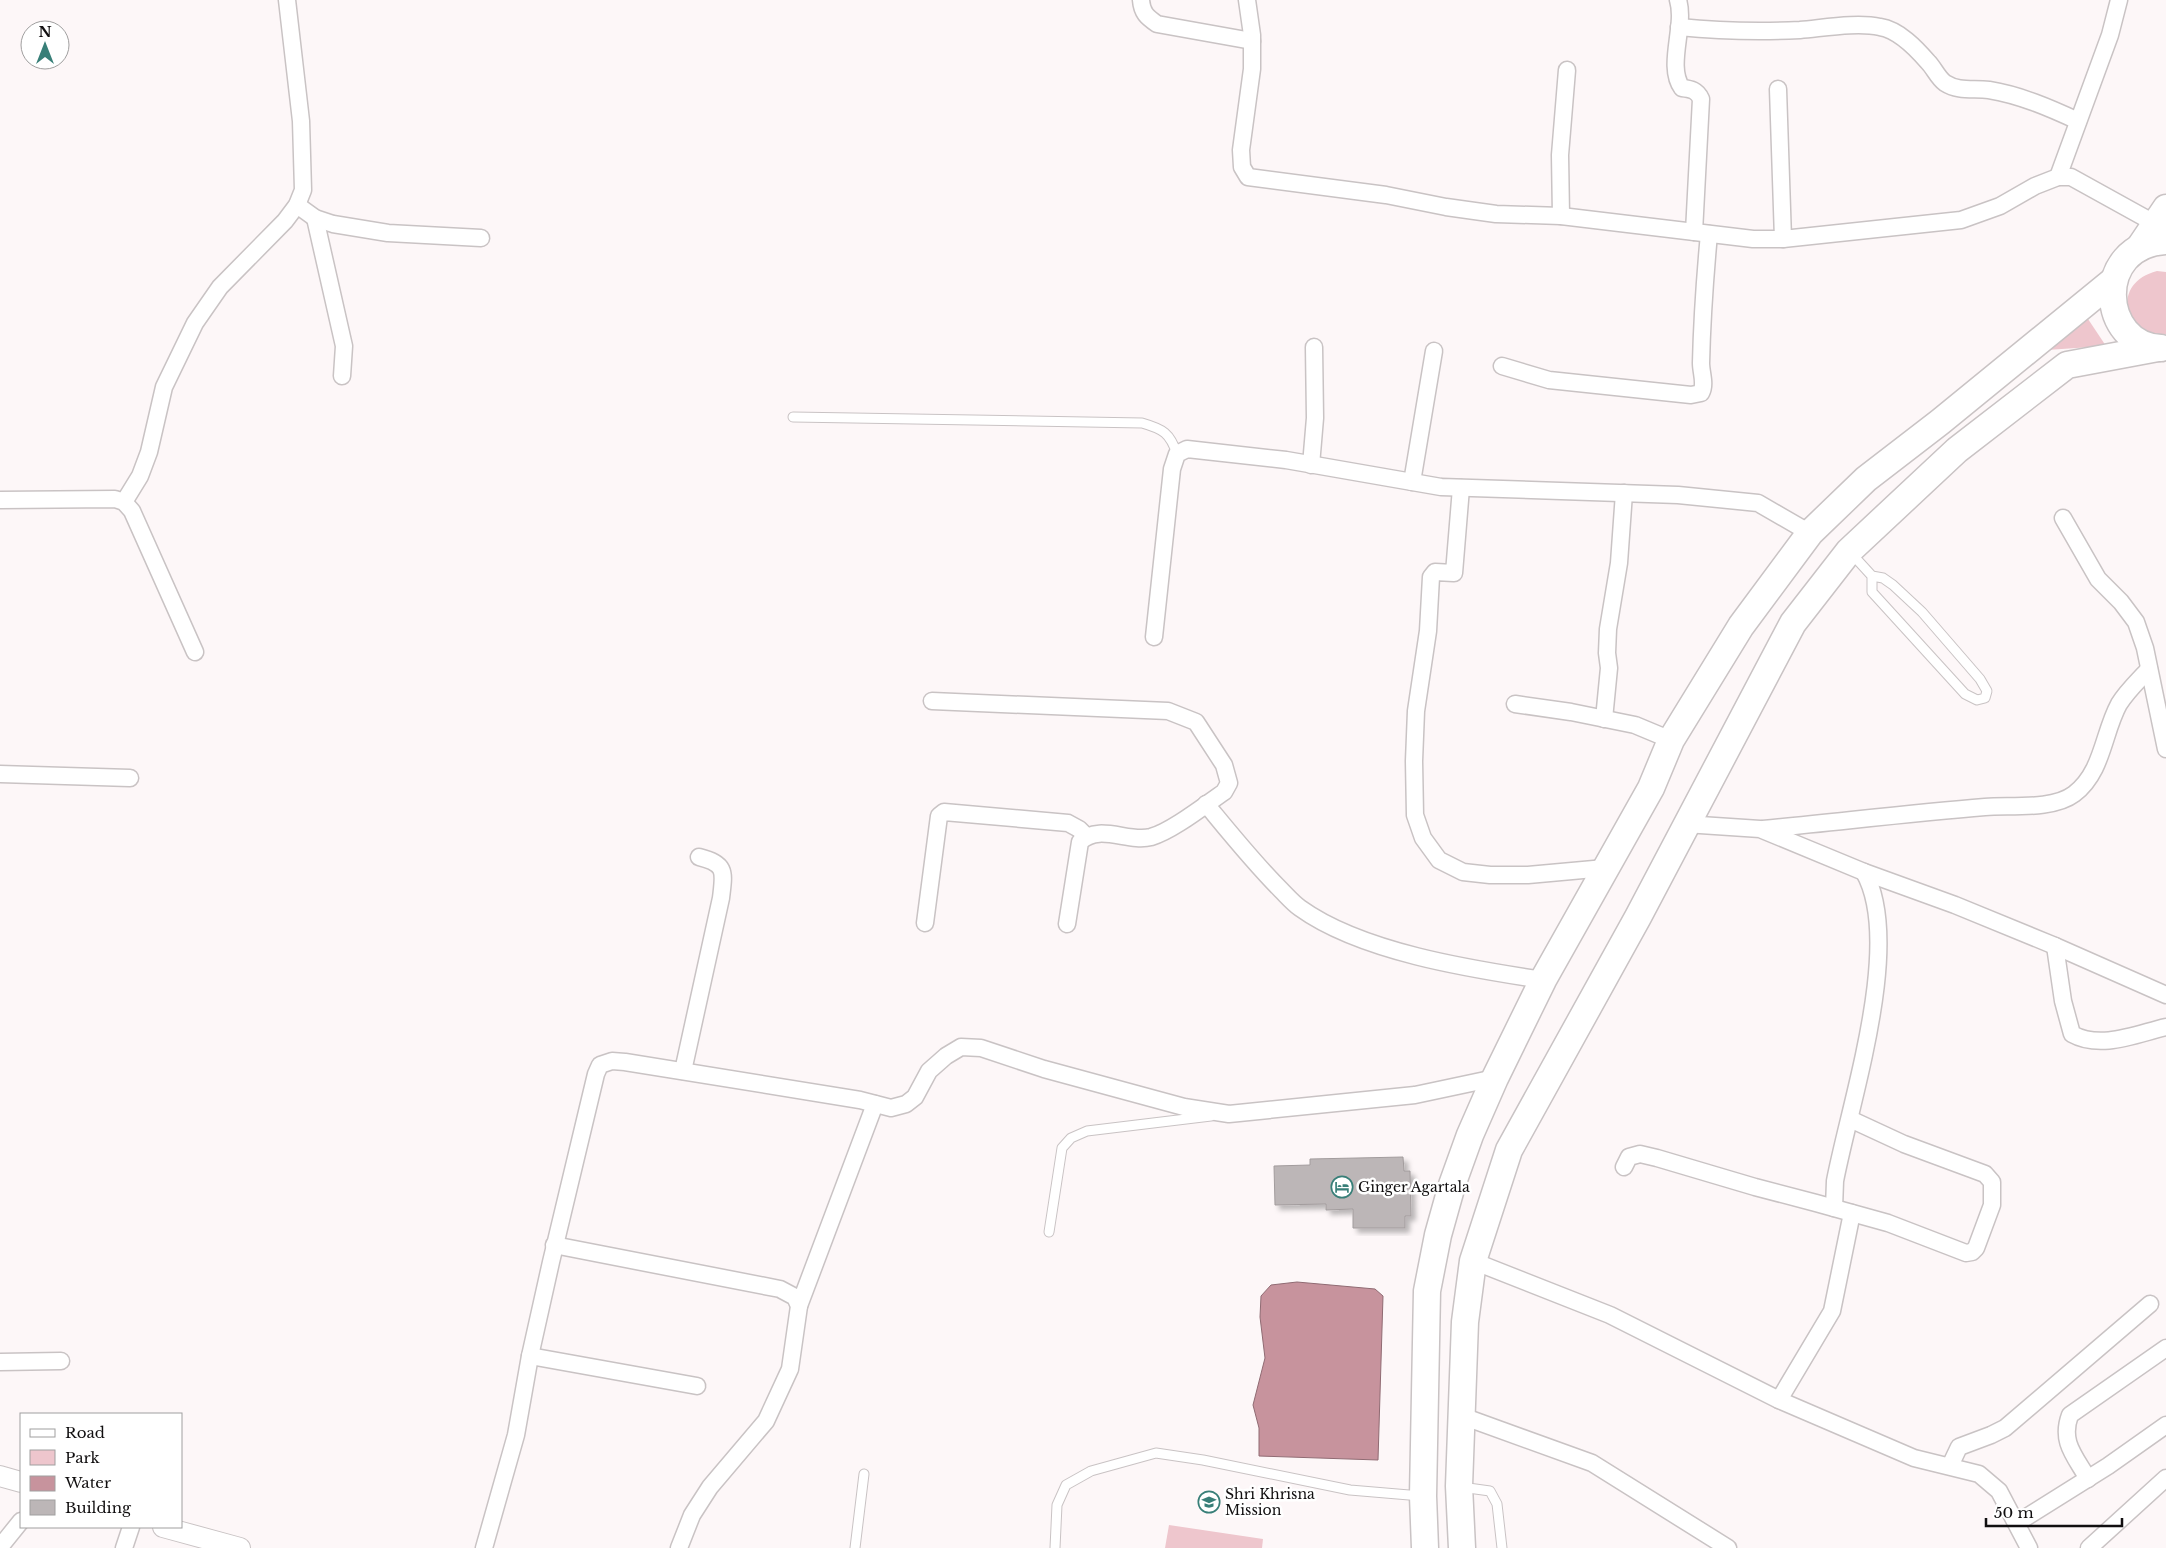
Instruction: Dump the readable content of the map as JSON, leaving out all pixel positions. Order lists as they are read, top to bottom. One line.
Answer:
{"places":{"hotel":["Ginger Agartala"],"school or university":["Shri Khrisna Mission"]},"legend":["Road","Park","Water","Building"],"scale_bar":"50 m","north":"top"}
